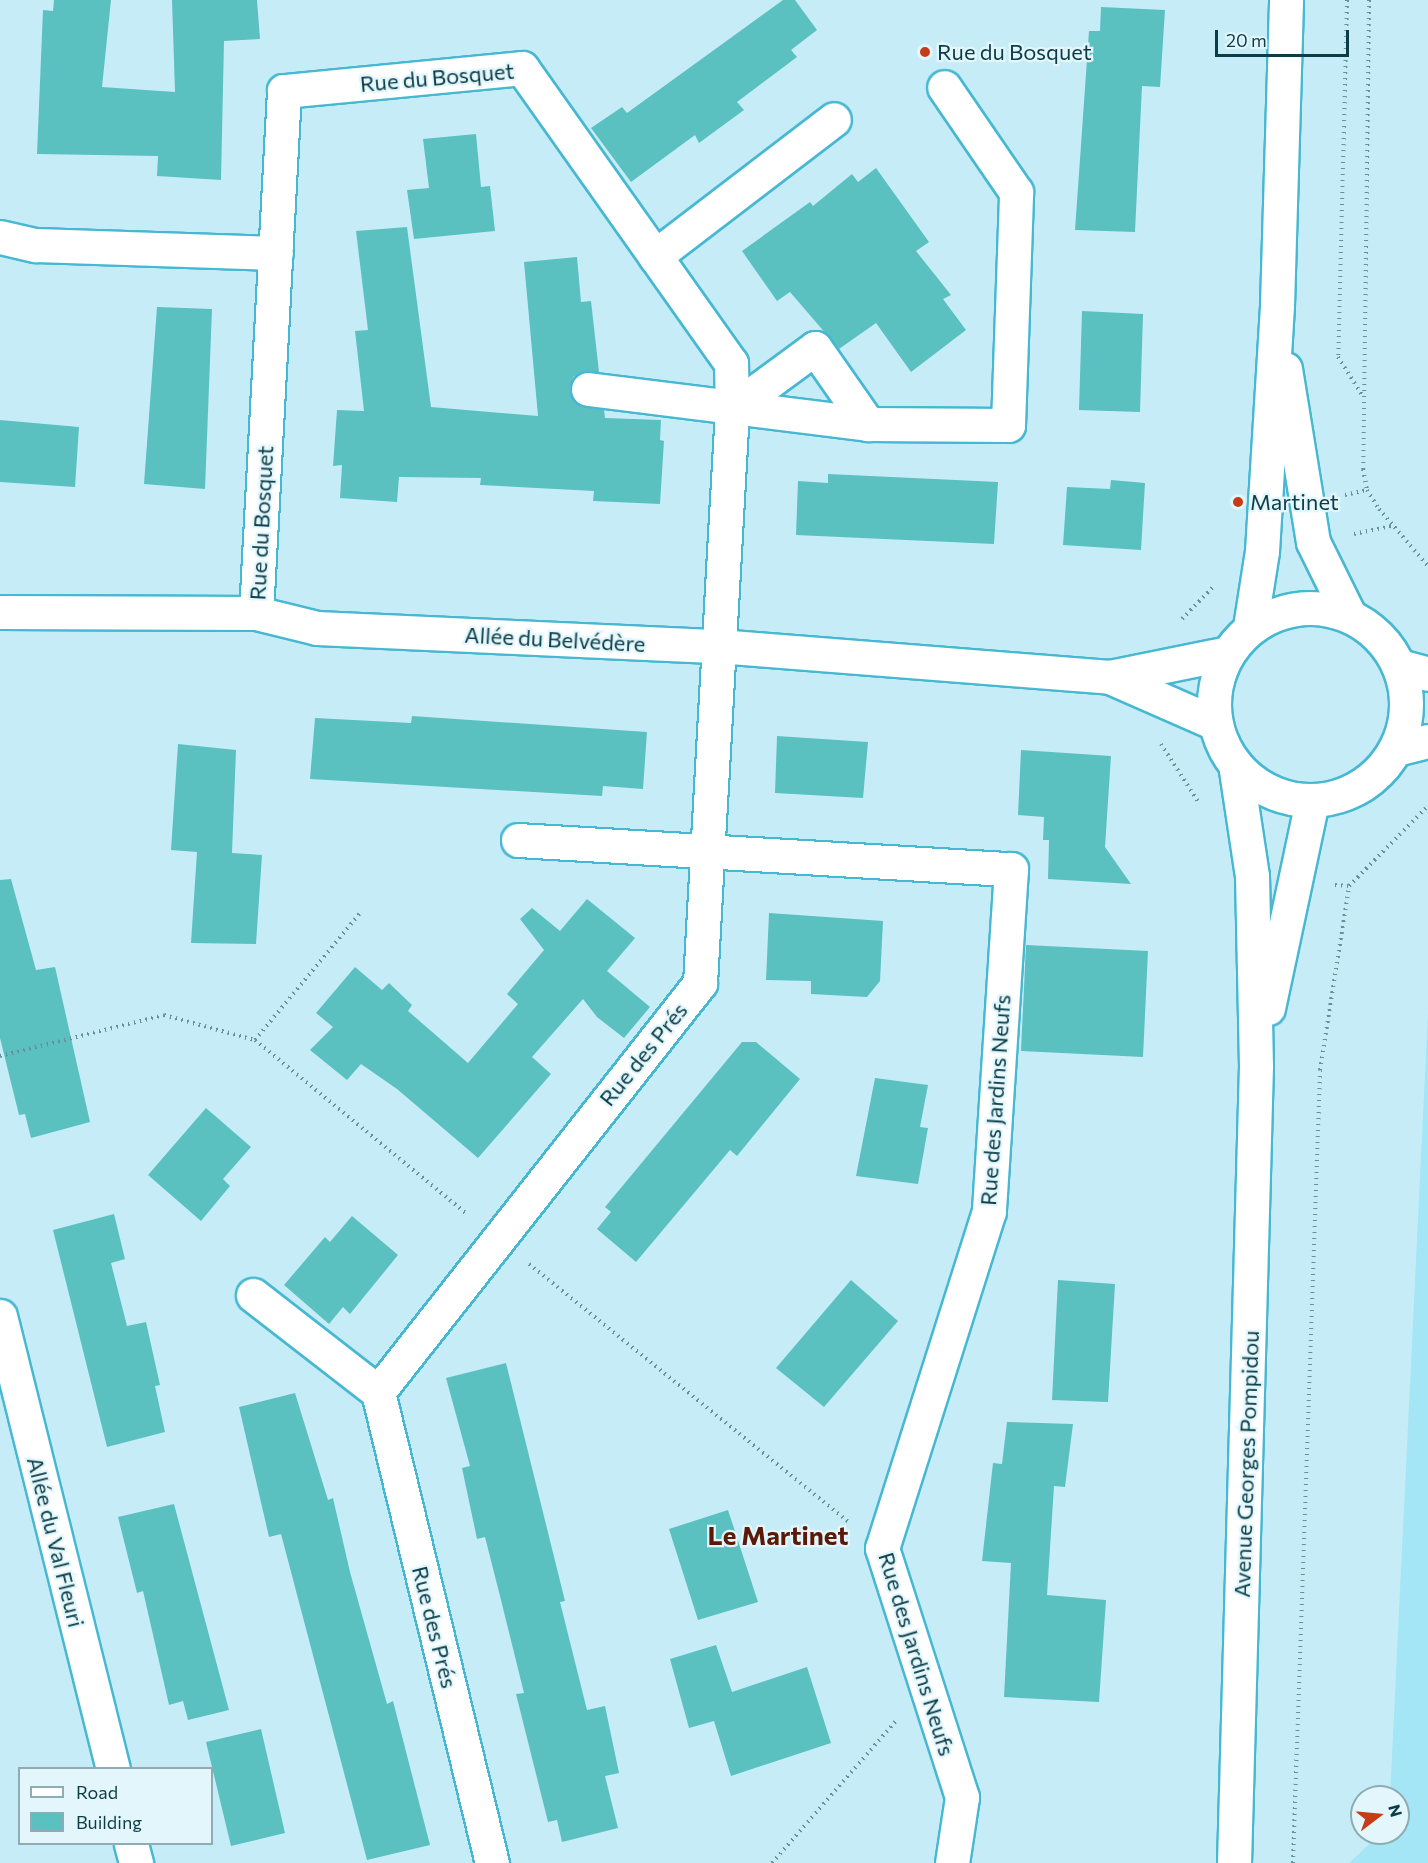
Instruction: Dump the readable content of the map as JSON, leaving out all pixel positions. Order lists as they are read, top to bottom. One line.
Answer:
{"streets":{"street":["Rue du Bosquet","Allée du Belvédère","Rue des Prés","Rue des Jardins Neufs","Avenue Georges Pompidou","Allée du Val Fleuri"]},"crossings":[["Rue du Bosquet","Allée du Belvédère"],["Rue du Bosquet","Rue des Prés"],["Allée du Belvédère","Rue des Prés"],["Rue des Prés","Rue des Jardins Neufs"]],"districts":["Le Martinet"],"places":["Rue du Bosquet","Martinet"],"legend":["Road","Building"],"scale_bar":"20 m","north":"right"}
